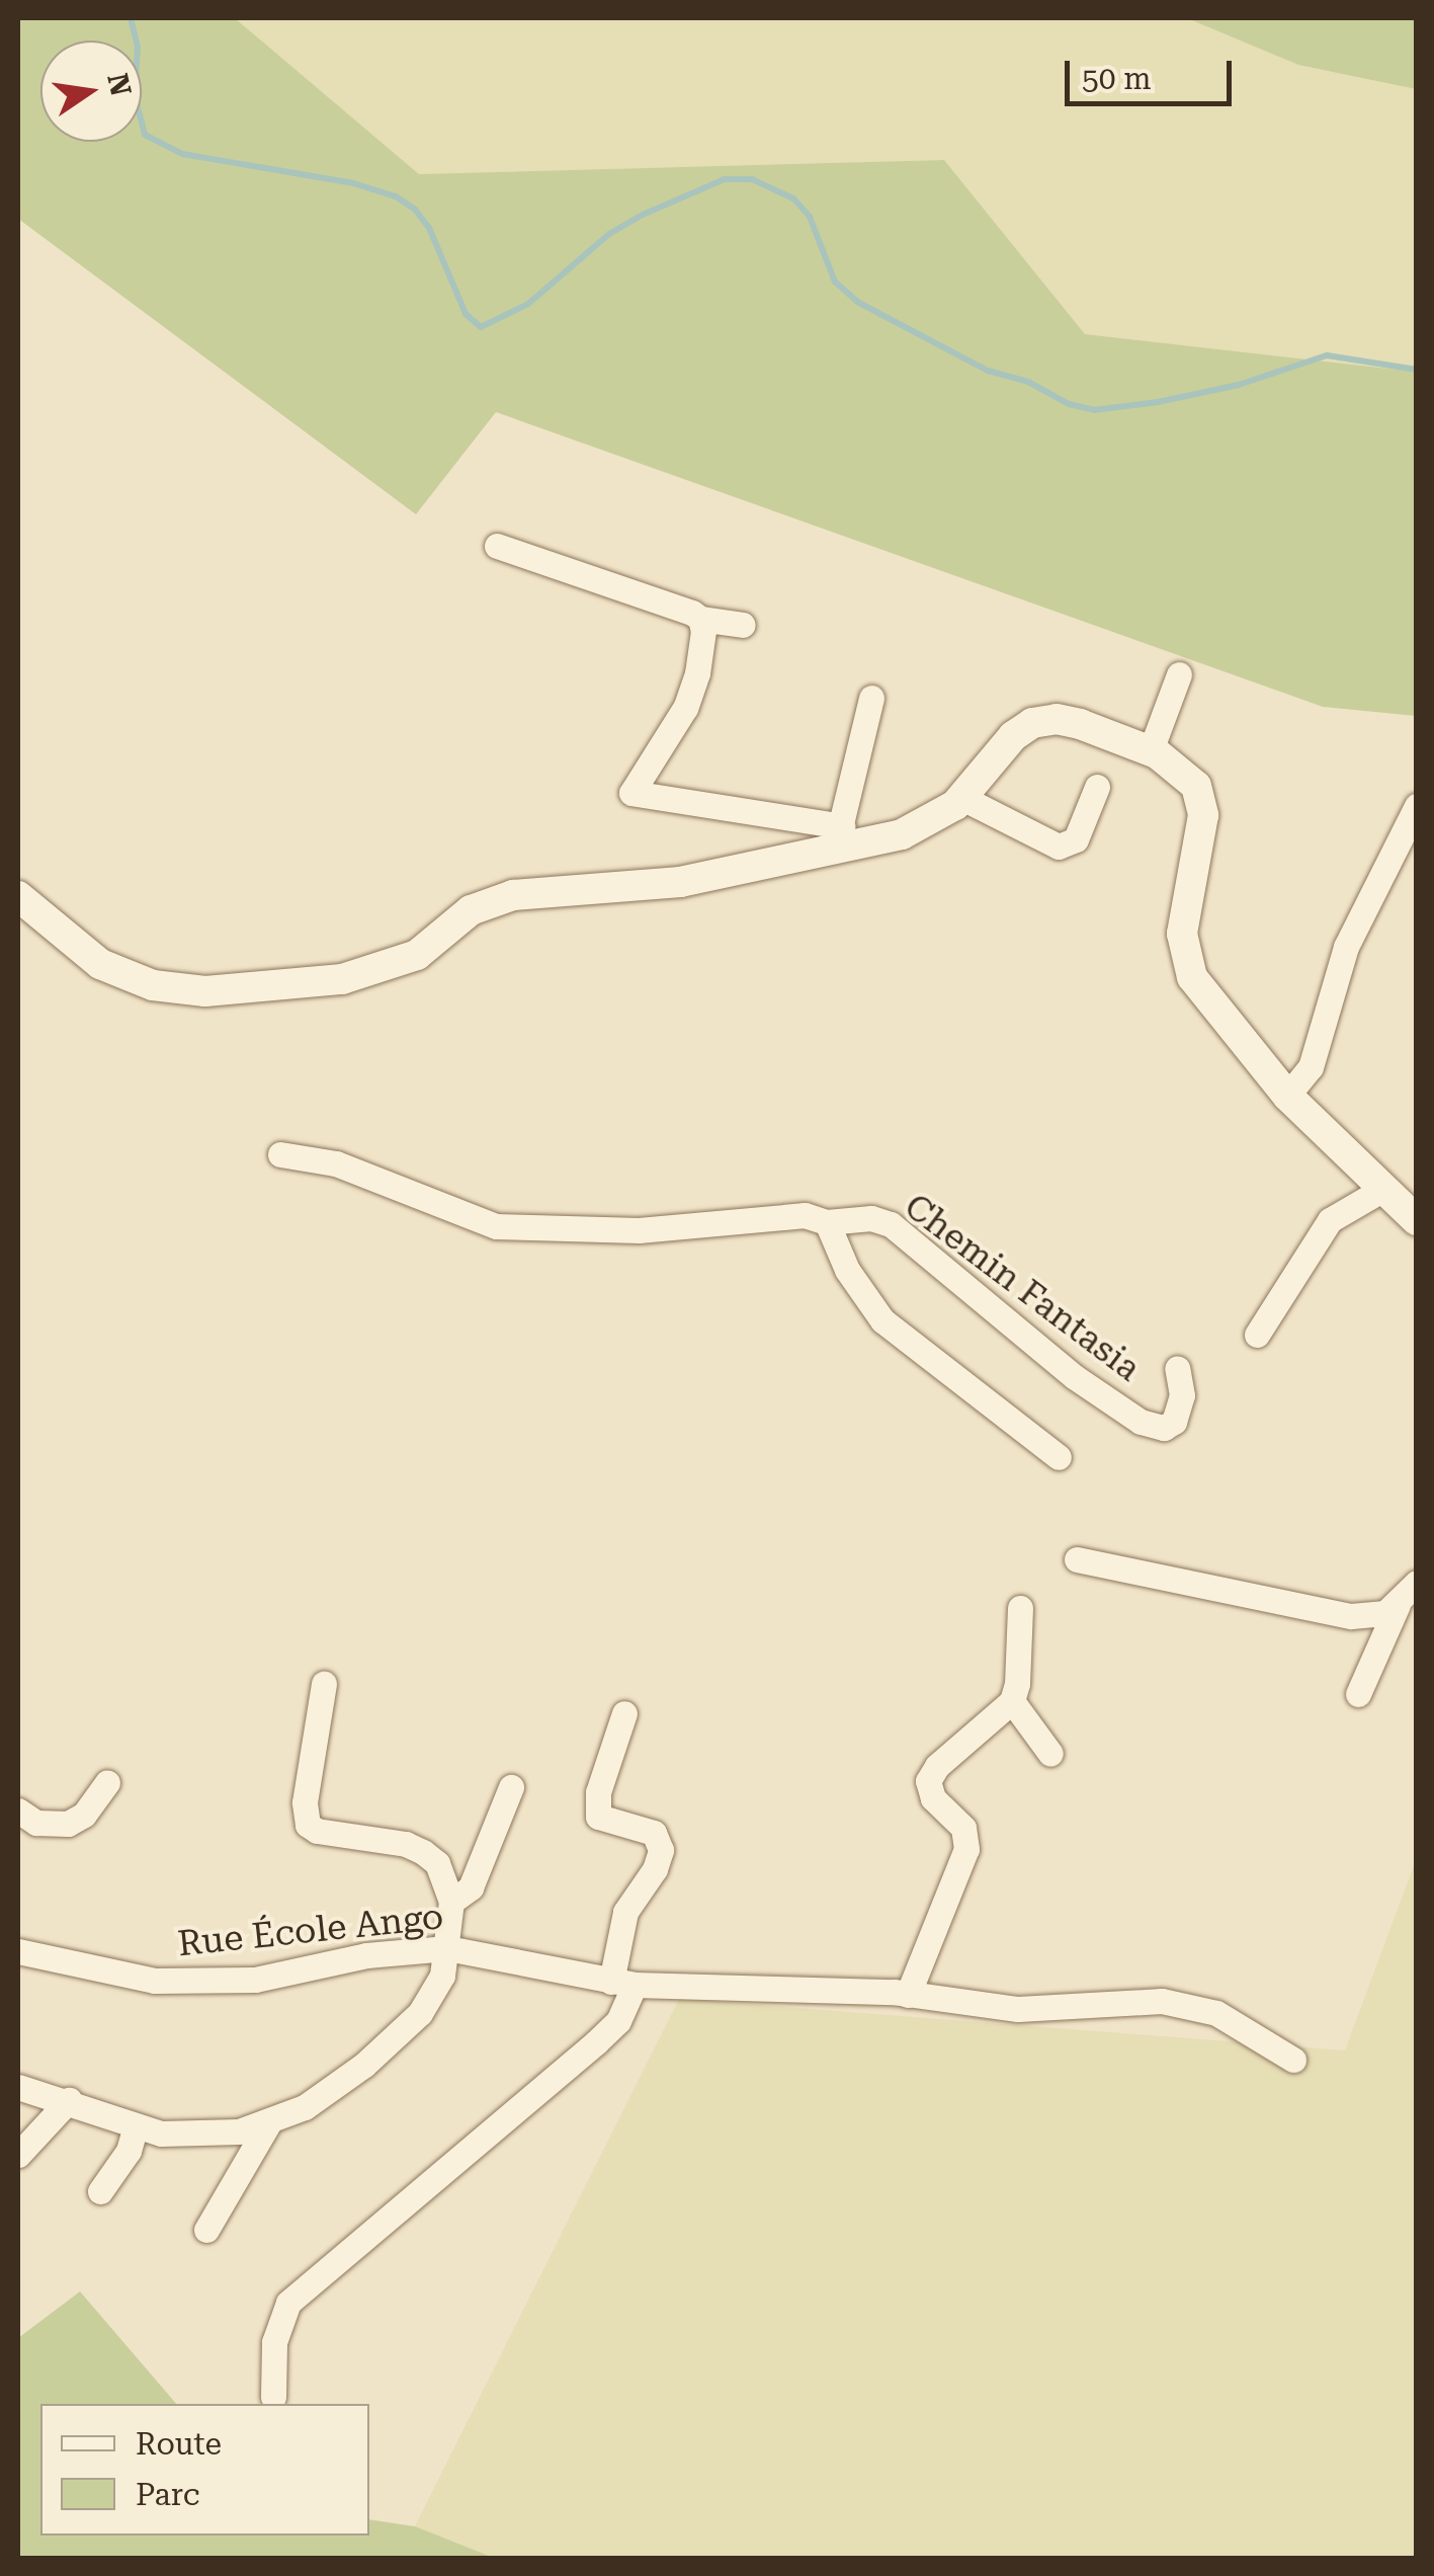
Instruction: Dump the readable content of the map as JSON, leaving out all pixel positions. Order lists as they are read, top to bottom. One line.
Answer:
{"streets":{"street":["Chemin Fantasia","Rue École Ango"]},"legend":["Route","Parc"],"scale_bar":"50 m","north":"right"}
